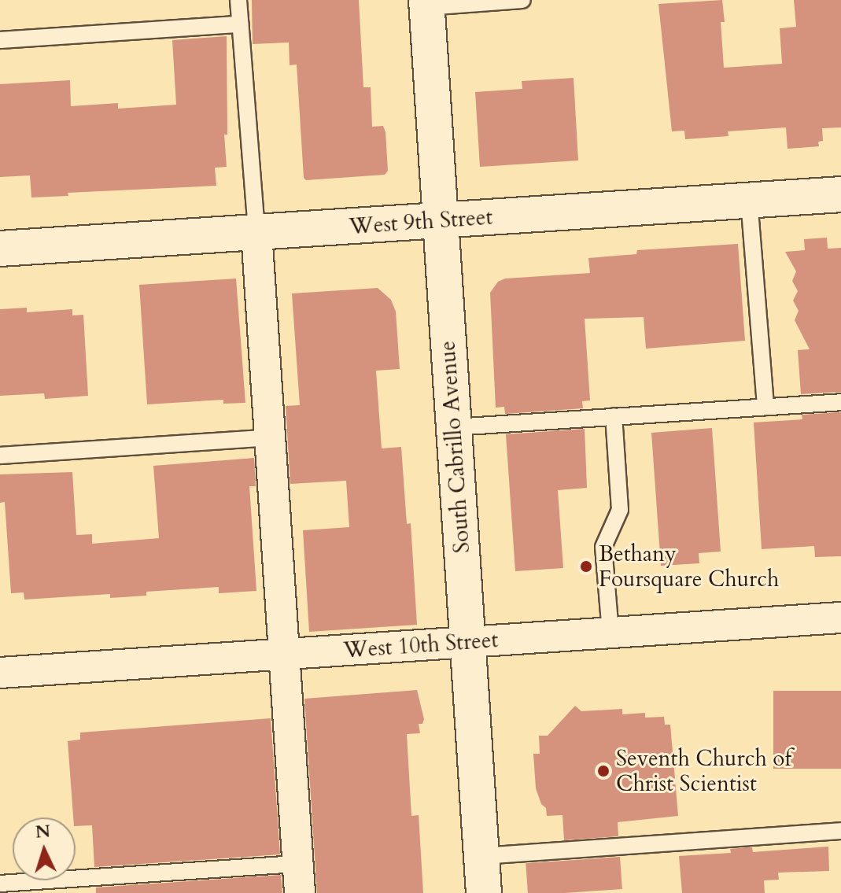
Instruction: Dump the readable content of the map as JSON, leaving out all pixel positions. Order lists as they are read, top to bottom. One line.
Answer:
{"streets":{"street":["West 9th Street","South Cabrillo Avenue","West 10th Street"]},"crossings":[["West 9th Street","South Cabrillo Avenue"],["South Cabrillo Avenue","West 10th Street"]],"places":["Bethany Foursquare Church","Seventh Church of Christ Scientist"],"north":"top"}
